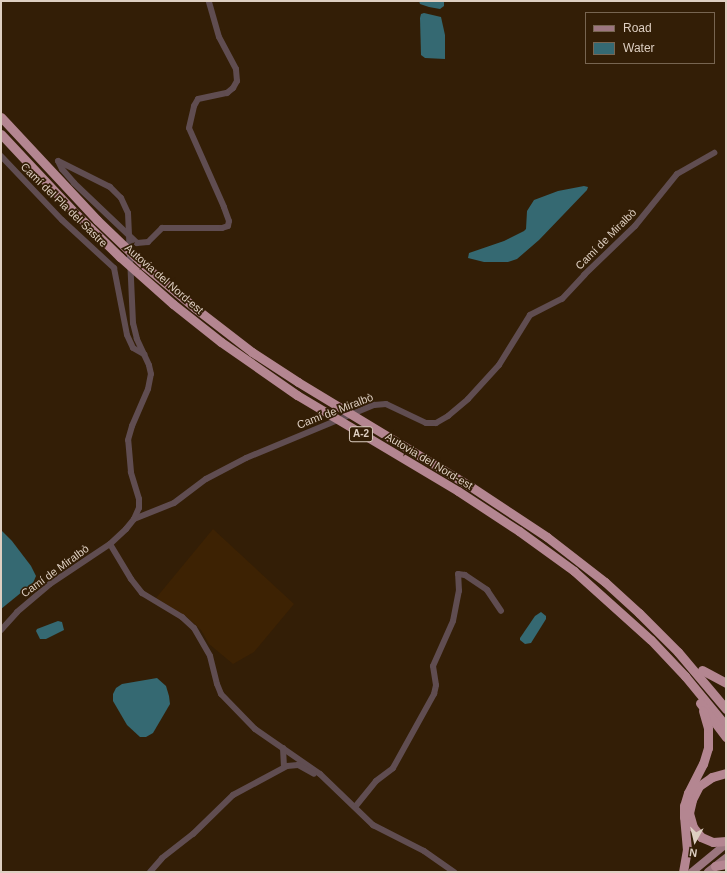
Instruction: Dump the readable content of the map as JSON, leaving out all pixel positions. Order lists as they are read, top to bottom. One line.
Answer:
{"streets":{"highway":["Autovia del Nord-est","A-2"],"street":["Camí del Pla del Sastre","Camí de Miralbò"]},"legend":["Road","Water"],"north":"bottom"}
